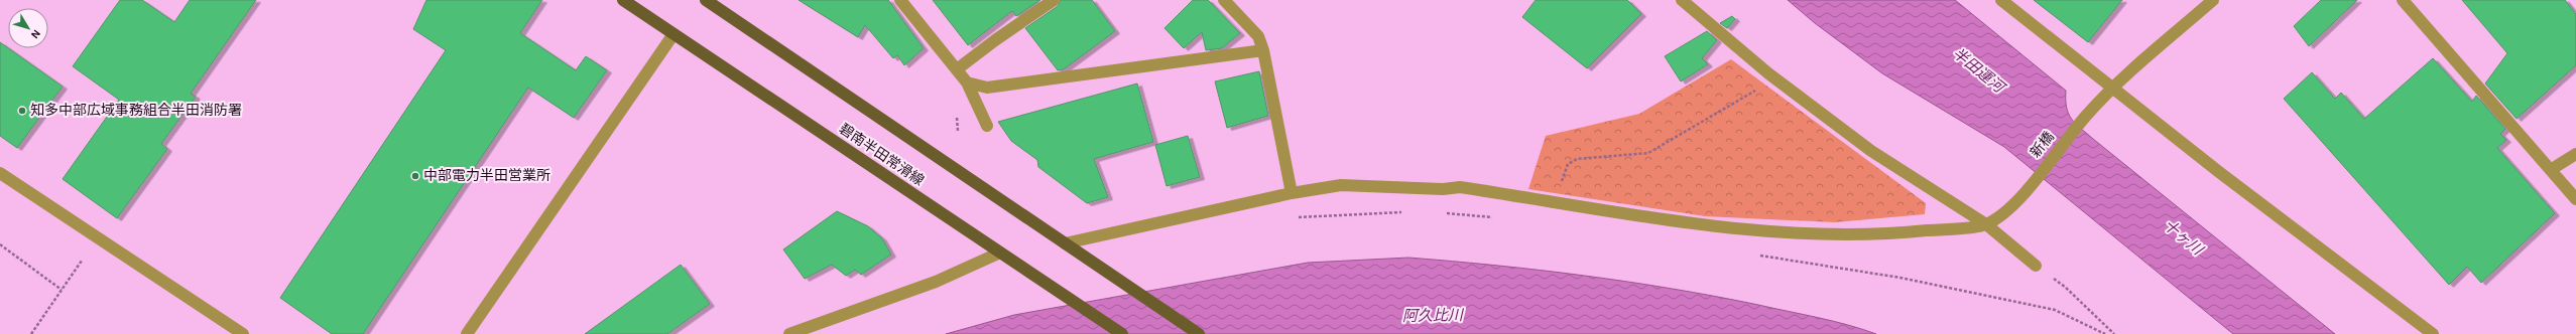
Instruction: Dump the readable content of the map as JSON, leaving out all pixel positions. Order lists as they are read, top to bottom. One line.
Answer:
{"streets":{"main road":["碧南半田常滑線"],"street":["新橋"]},"water":["半田運河","十ヶ川","阿久比川"],"places":["知多中部広域事務組合半田消防署","中部電力半田営業所"],"north":"bottom right"}
